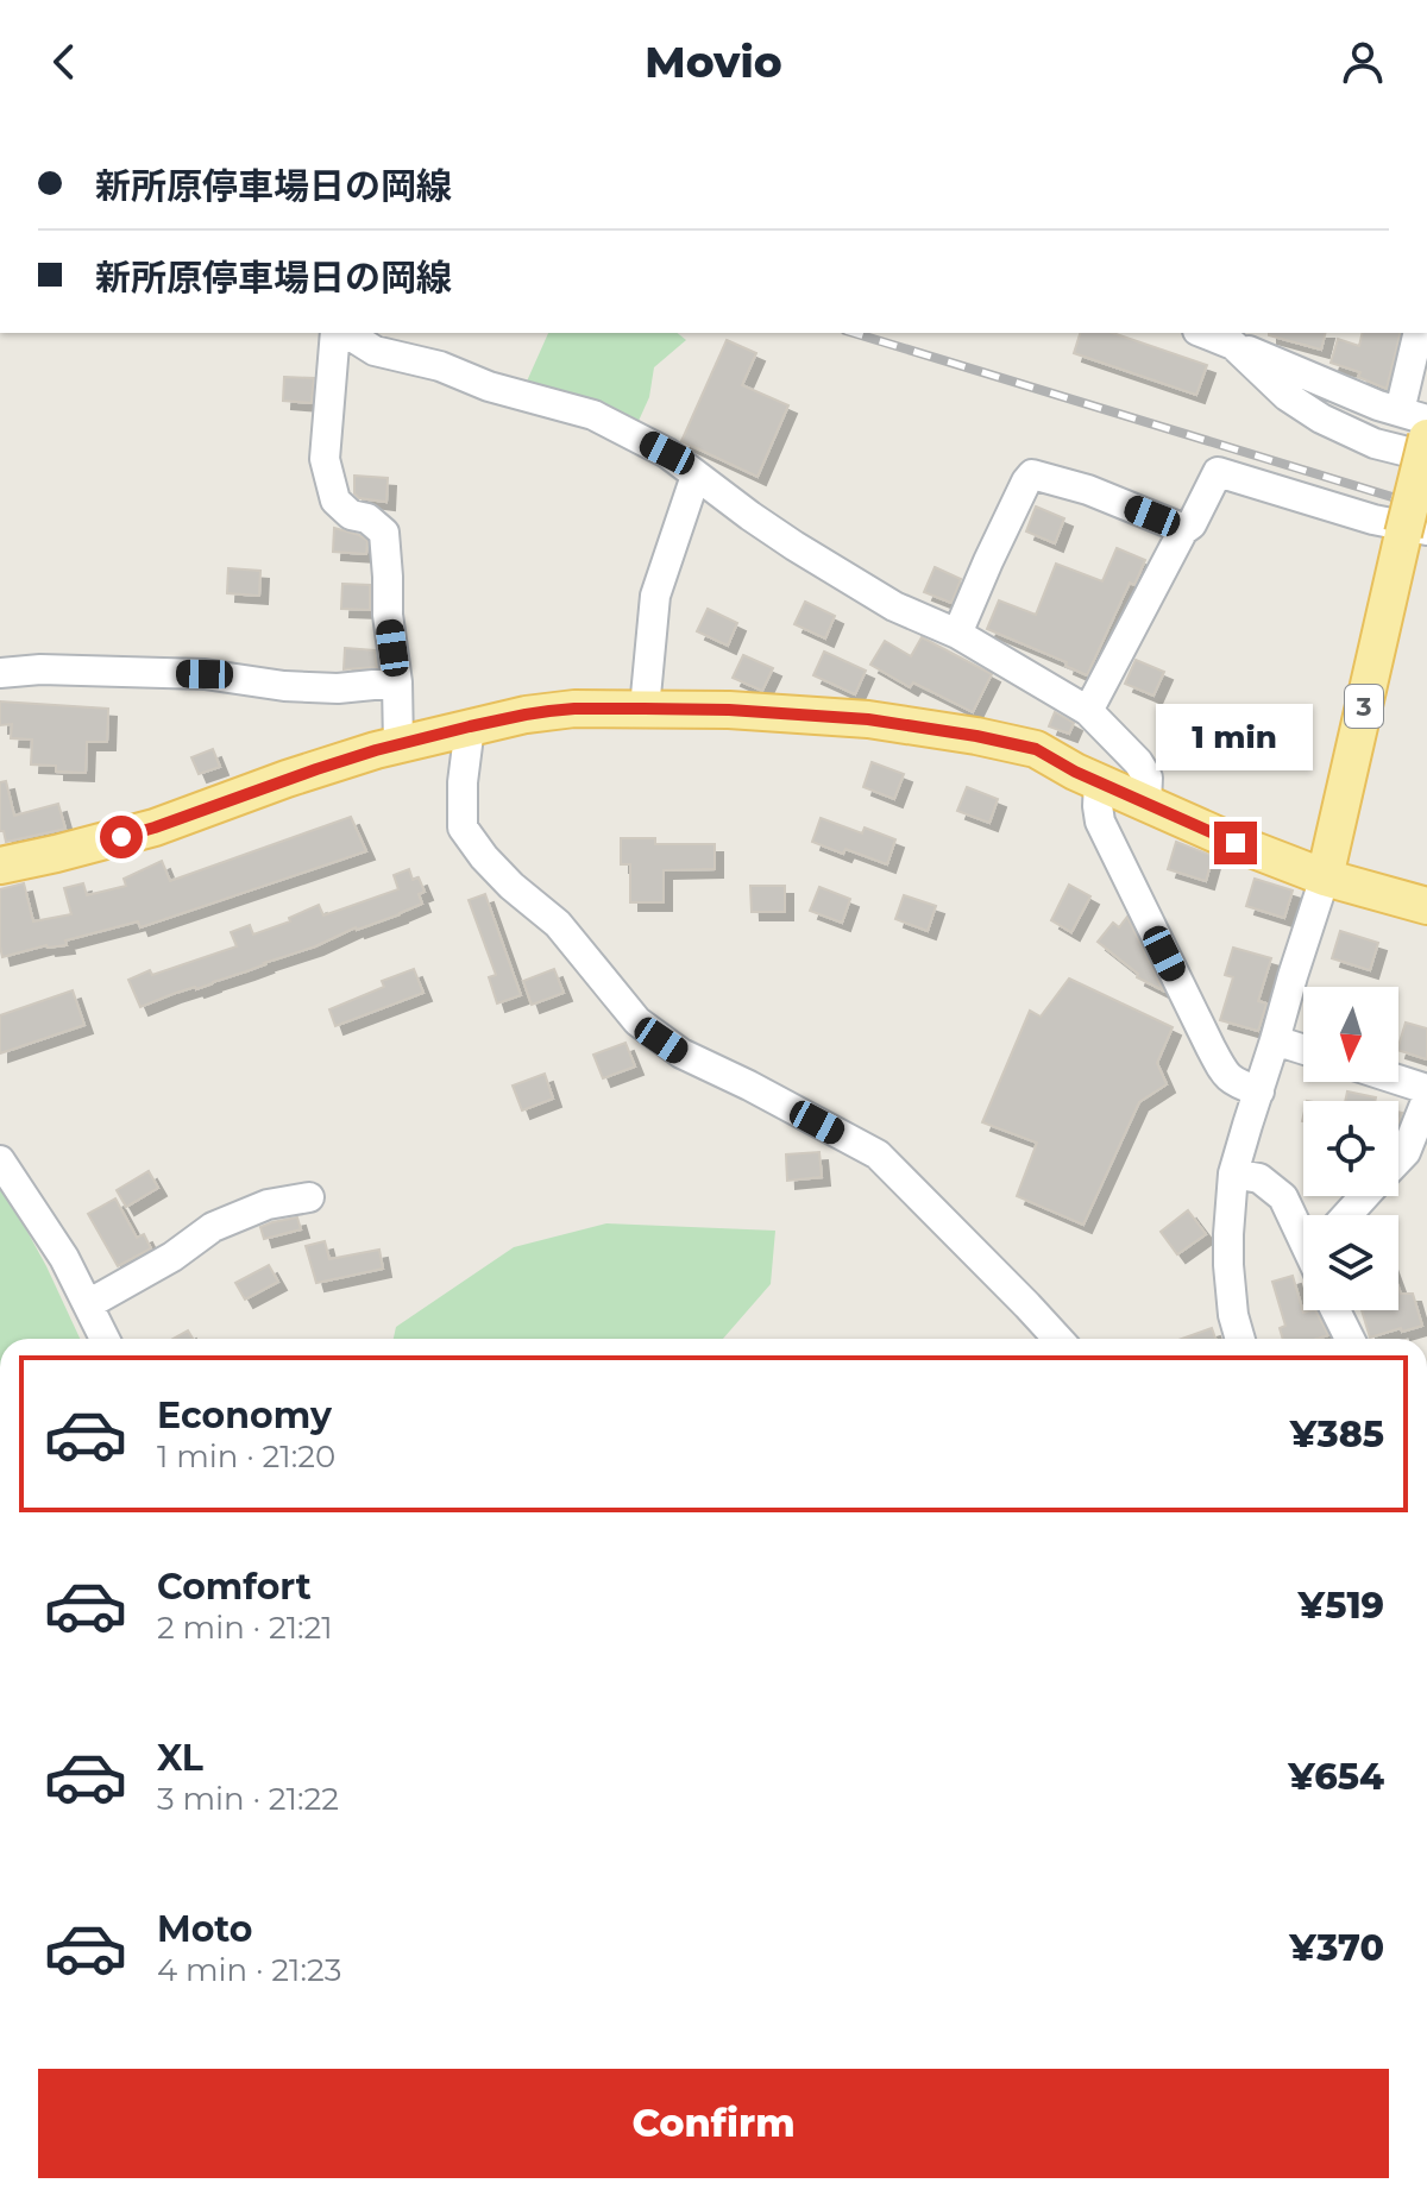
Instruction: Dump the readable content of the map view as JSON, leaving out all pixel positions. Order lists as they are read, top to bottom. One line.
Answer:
{"streets":{"main road":["3"]},"north":"bottom","page":{"header":"Movio","banner":["新所原停車場日の岡線","新所原停車場日の岡線"],"bubble":"1 min","list":[{"name":"Economy","note":"1 min · 21:20","value":"¥385"},{"name":"Comfort","note":"2 min · 21:21","value":"¥519"},{"name":"XL","note":"3 min · 21:22","value":"¥654"},{"name":"Moto","note":"4 min · 21:23","value":"¥370"}],"buttons":"Confirm"}}
